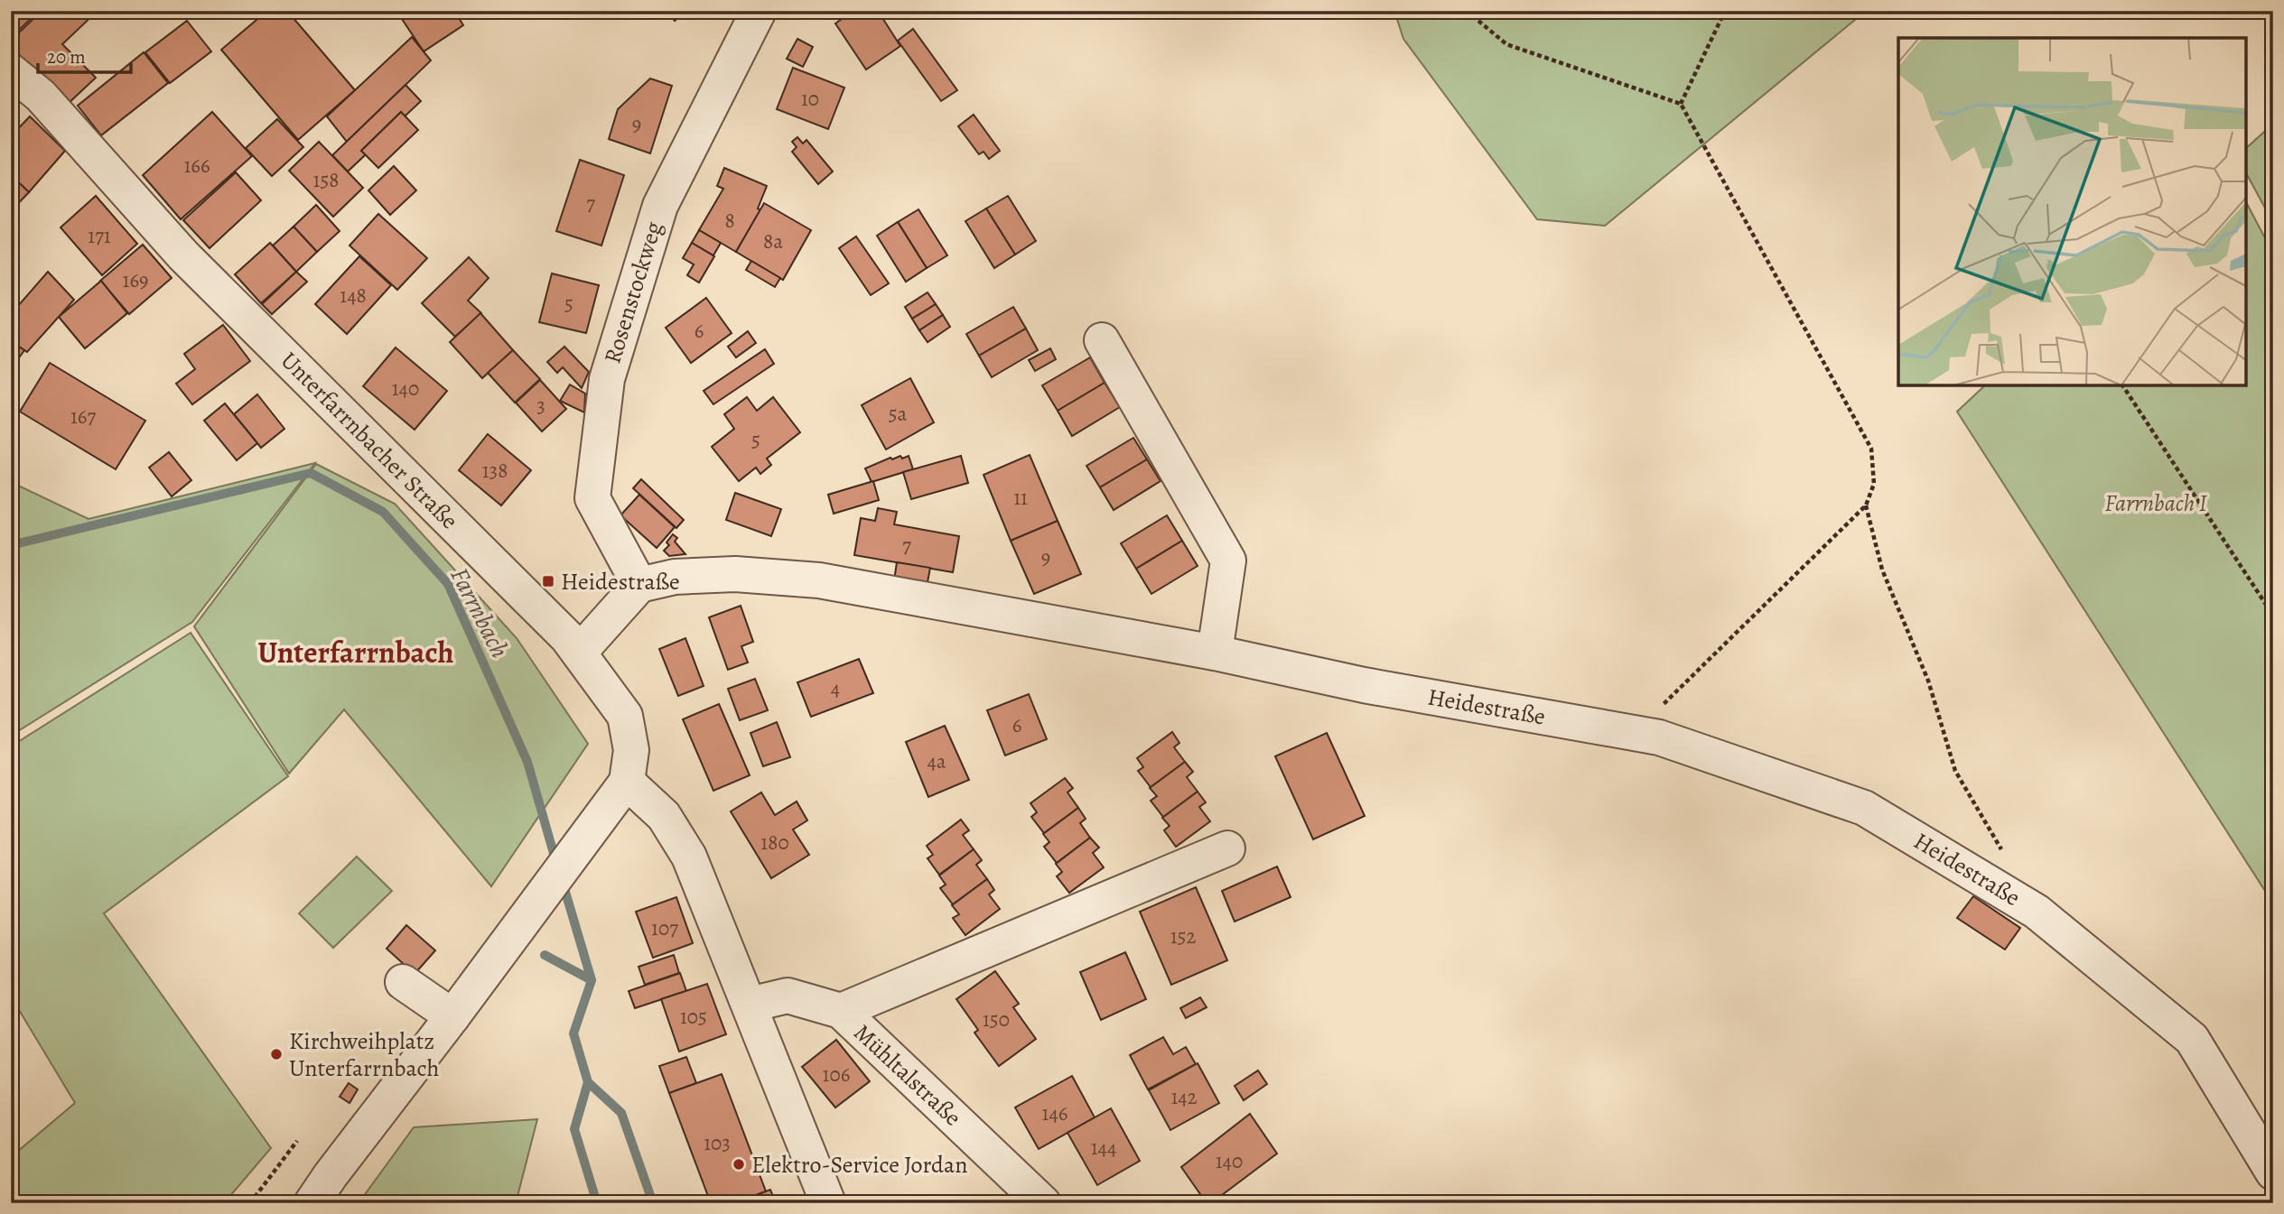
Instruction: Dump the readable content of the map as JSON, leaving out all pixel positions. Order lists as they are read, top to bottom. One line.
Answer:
{"streets":{"street":["Rosenstockweg","Unterfarrnbacher Straße","Heidestraße","Mühltalstraße"]},"crossings":[["Rosenstockweg","Heidestraße"]],"districts":["Unterfarrnbach"],"water":["Farrnbach"],"parks":["Farrnbach I"],"places":{"transit":["Heidestraße"],"other":["Kirchweihplatz Unterfarrnbach","Elektro-Service Jordan"]},"house_numbers":["10","9","166","158","7","8","171","8a","169","148","5","6","140","3","5a","167","5","138","11","7","9","4","6","4a","180","107","152","105","150","106","142","146","103","144","140"],"scale_bar":"20 m"}
